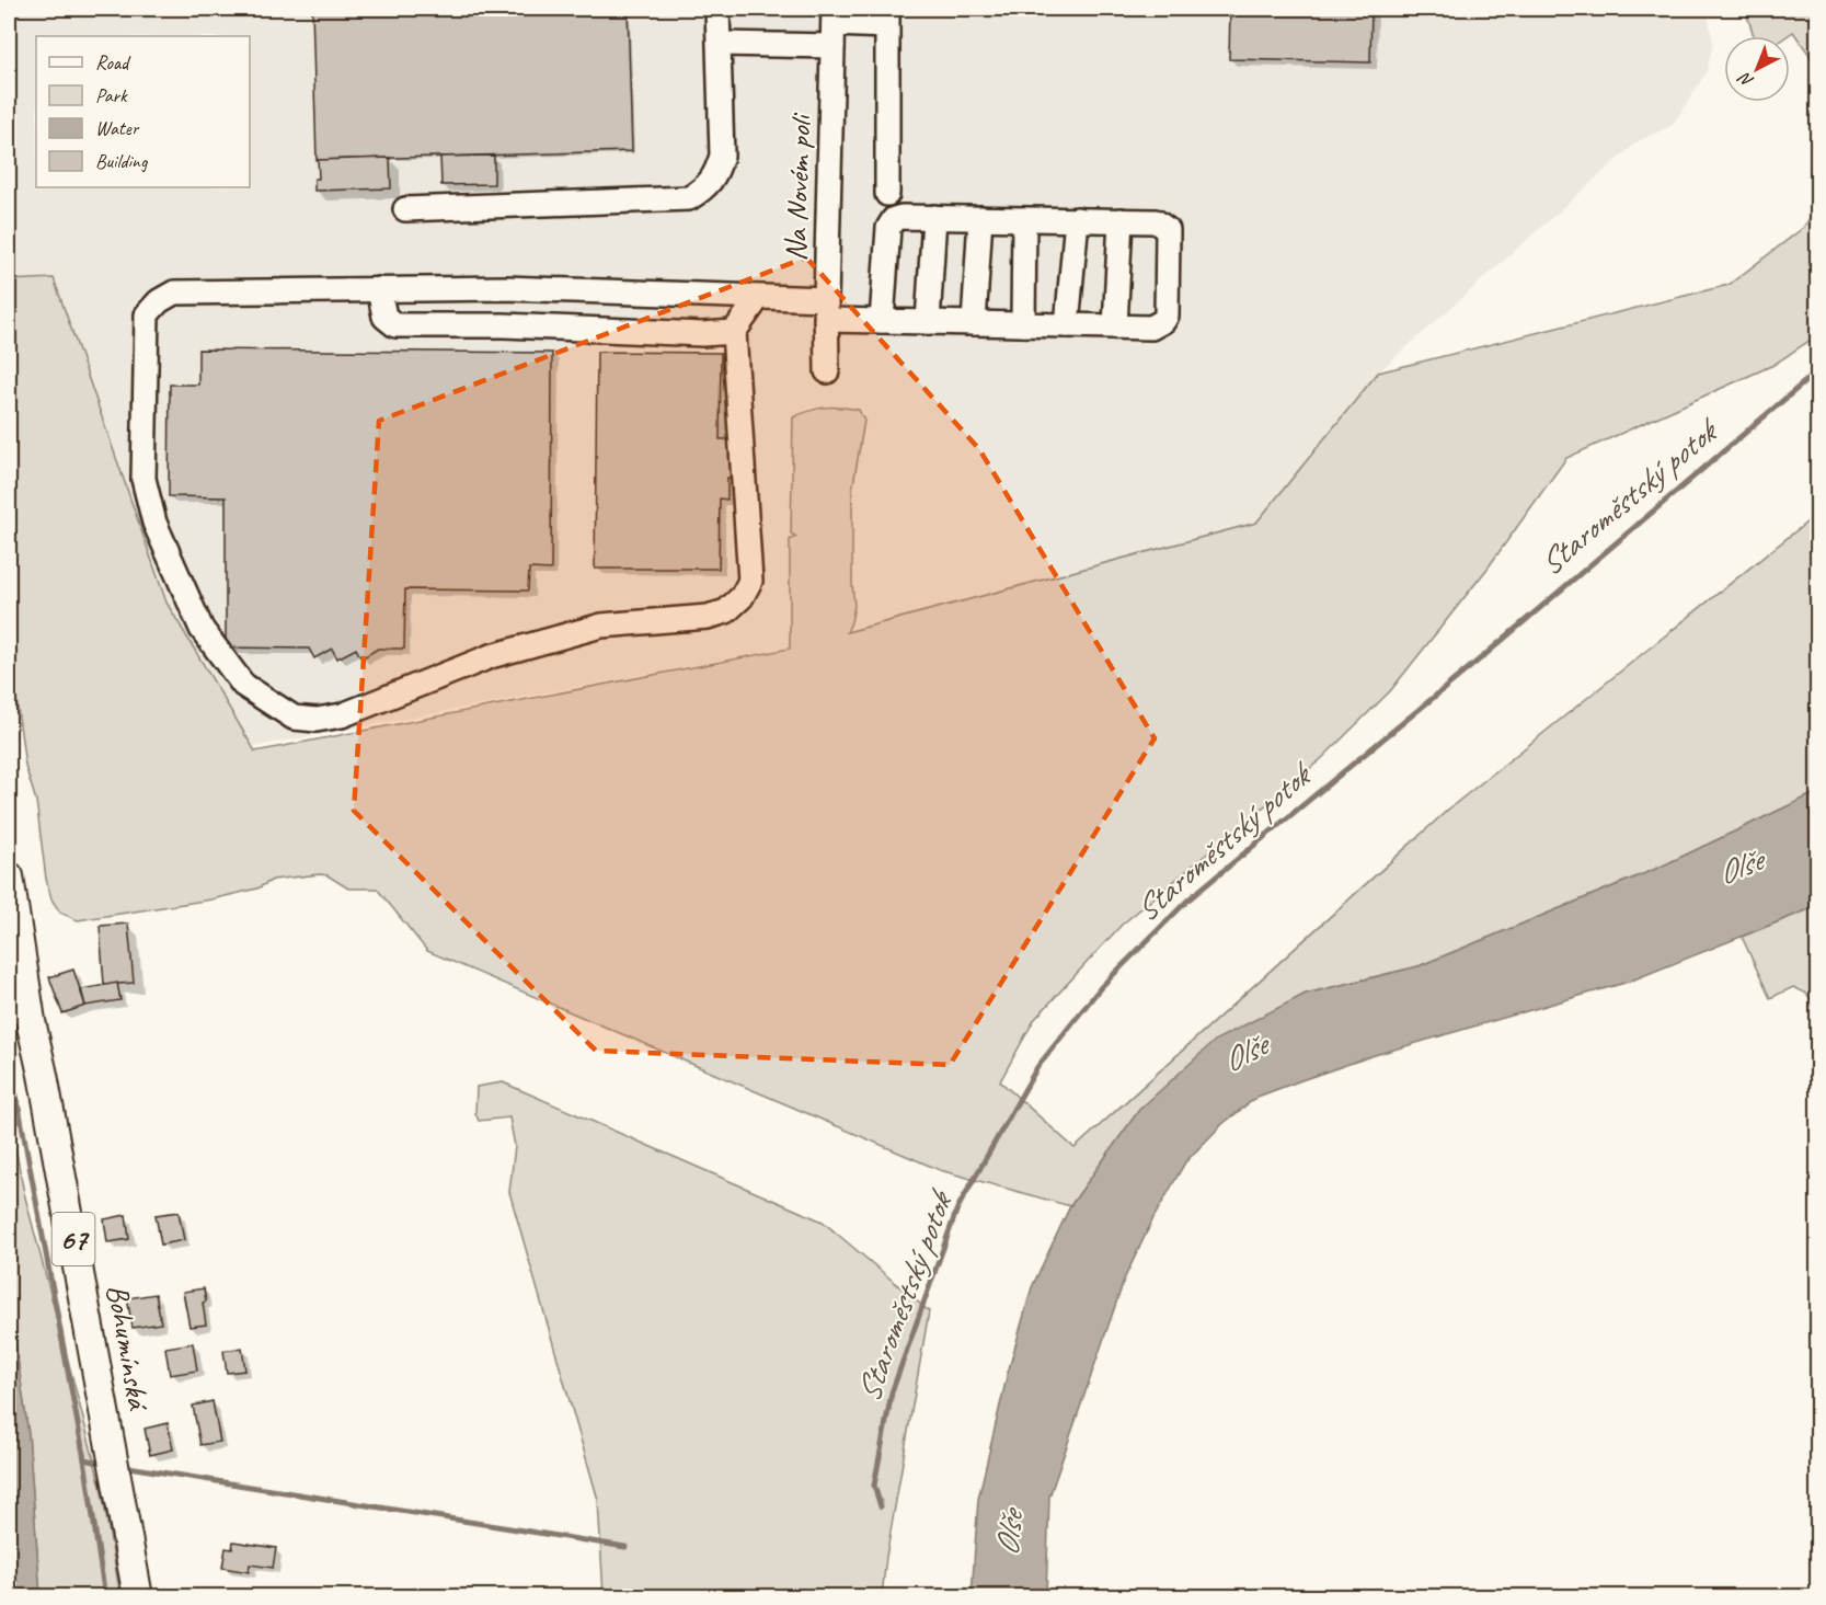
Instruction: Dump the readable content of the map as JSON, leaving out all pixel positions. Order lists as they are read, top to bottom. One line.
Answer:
{"streets":{"main road":["67","Bohumínská"],"street":["Na Novém poli"]},"water":["Staroměstský potok","Olše"],"legend":["Road","Park","Water","Building"],"north":"bottom left"}
